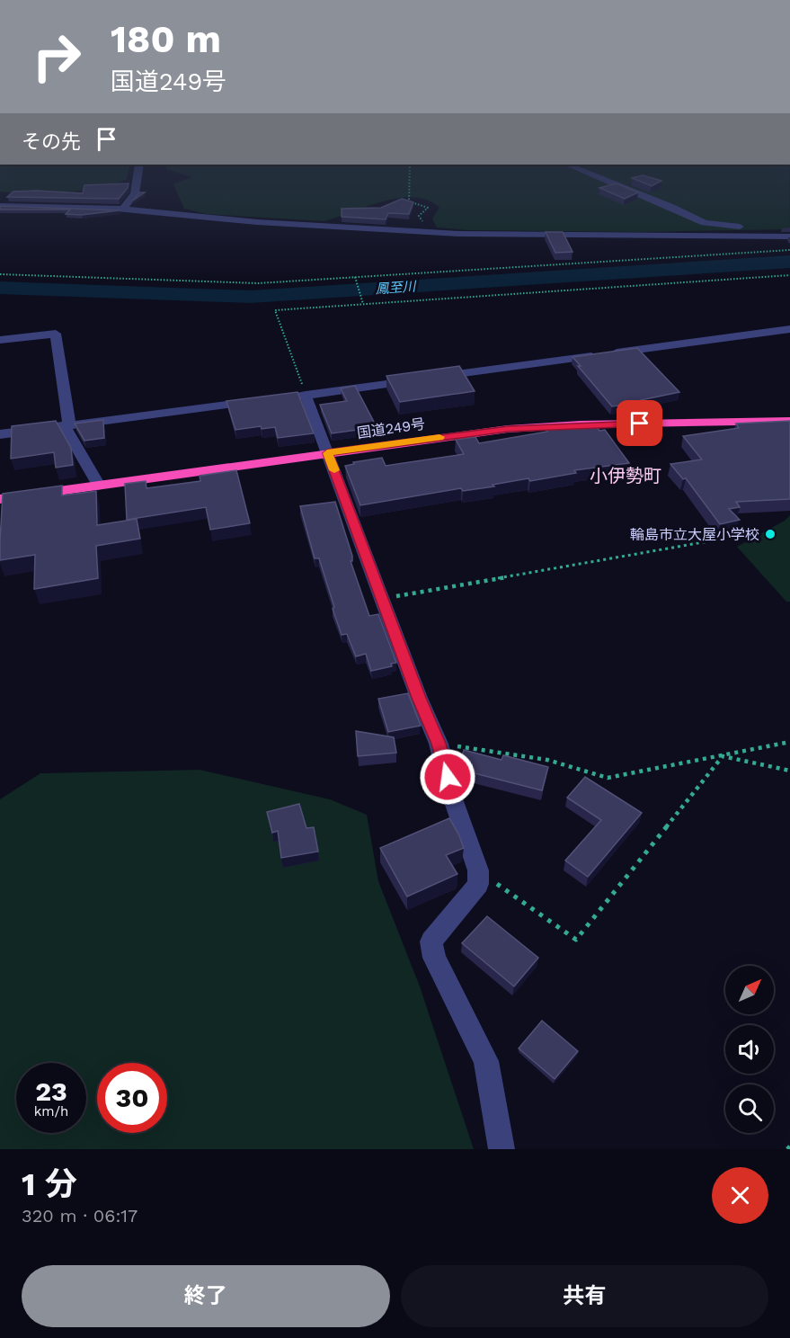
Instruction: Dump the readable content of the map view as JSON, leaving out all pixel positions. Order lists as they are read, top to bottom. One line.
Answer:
{"streets":{"highway":["国道249号"]},"districts":["小伊勢町"],"water":["鳳至川"],"places":["輪島市立大屋小学校"],"north":"top right","page":{"turn":["180 m","国道249号"],"then":"その先","speed":"23 km/h","limit":"30","heading":["1 分","320 m · 06:17"],"buttons":["終了","共有"]}}
